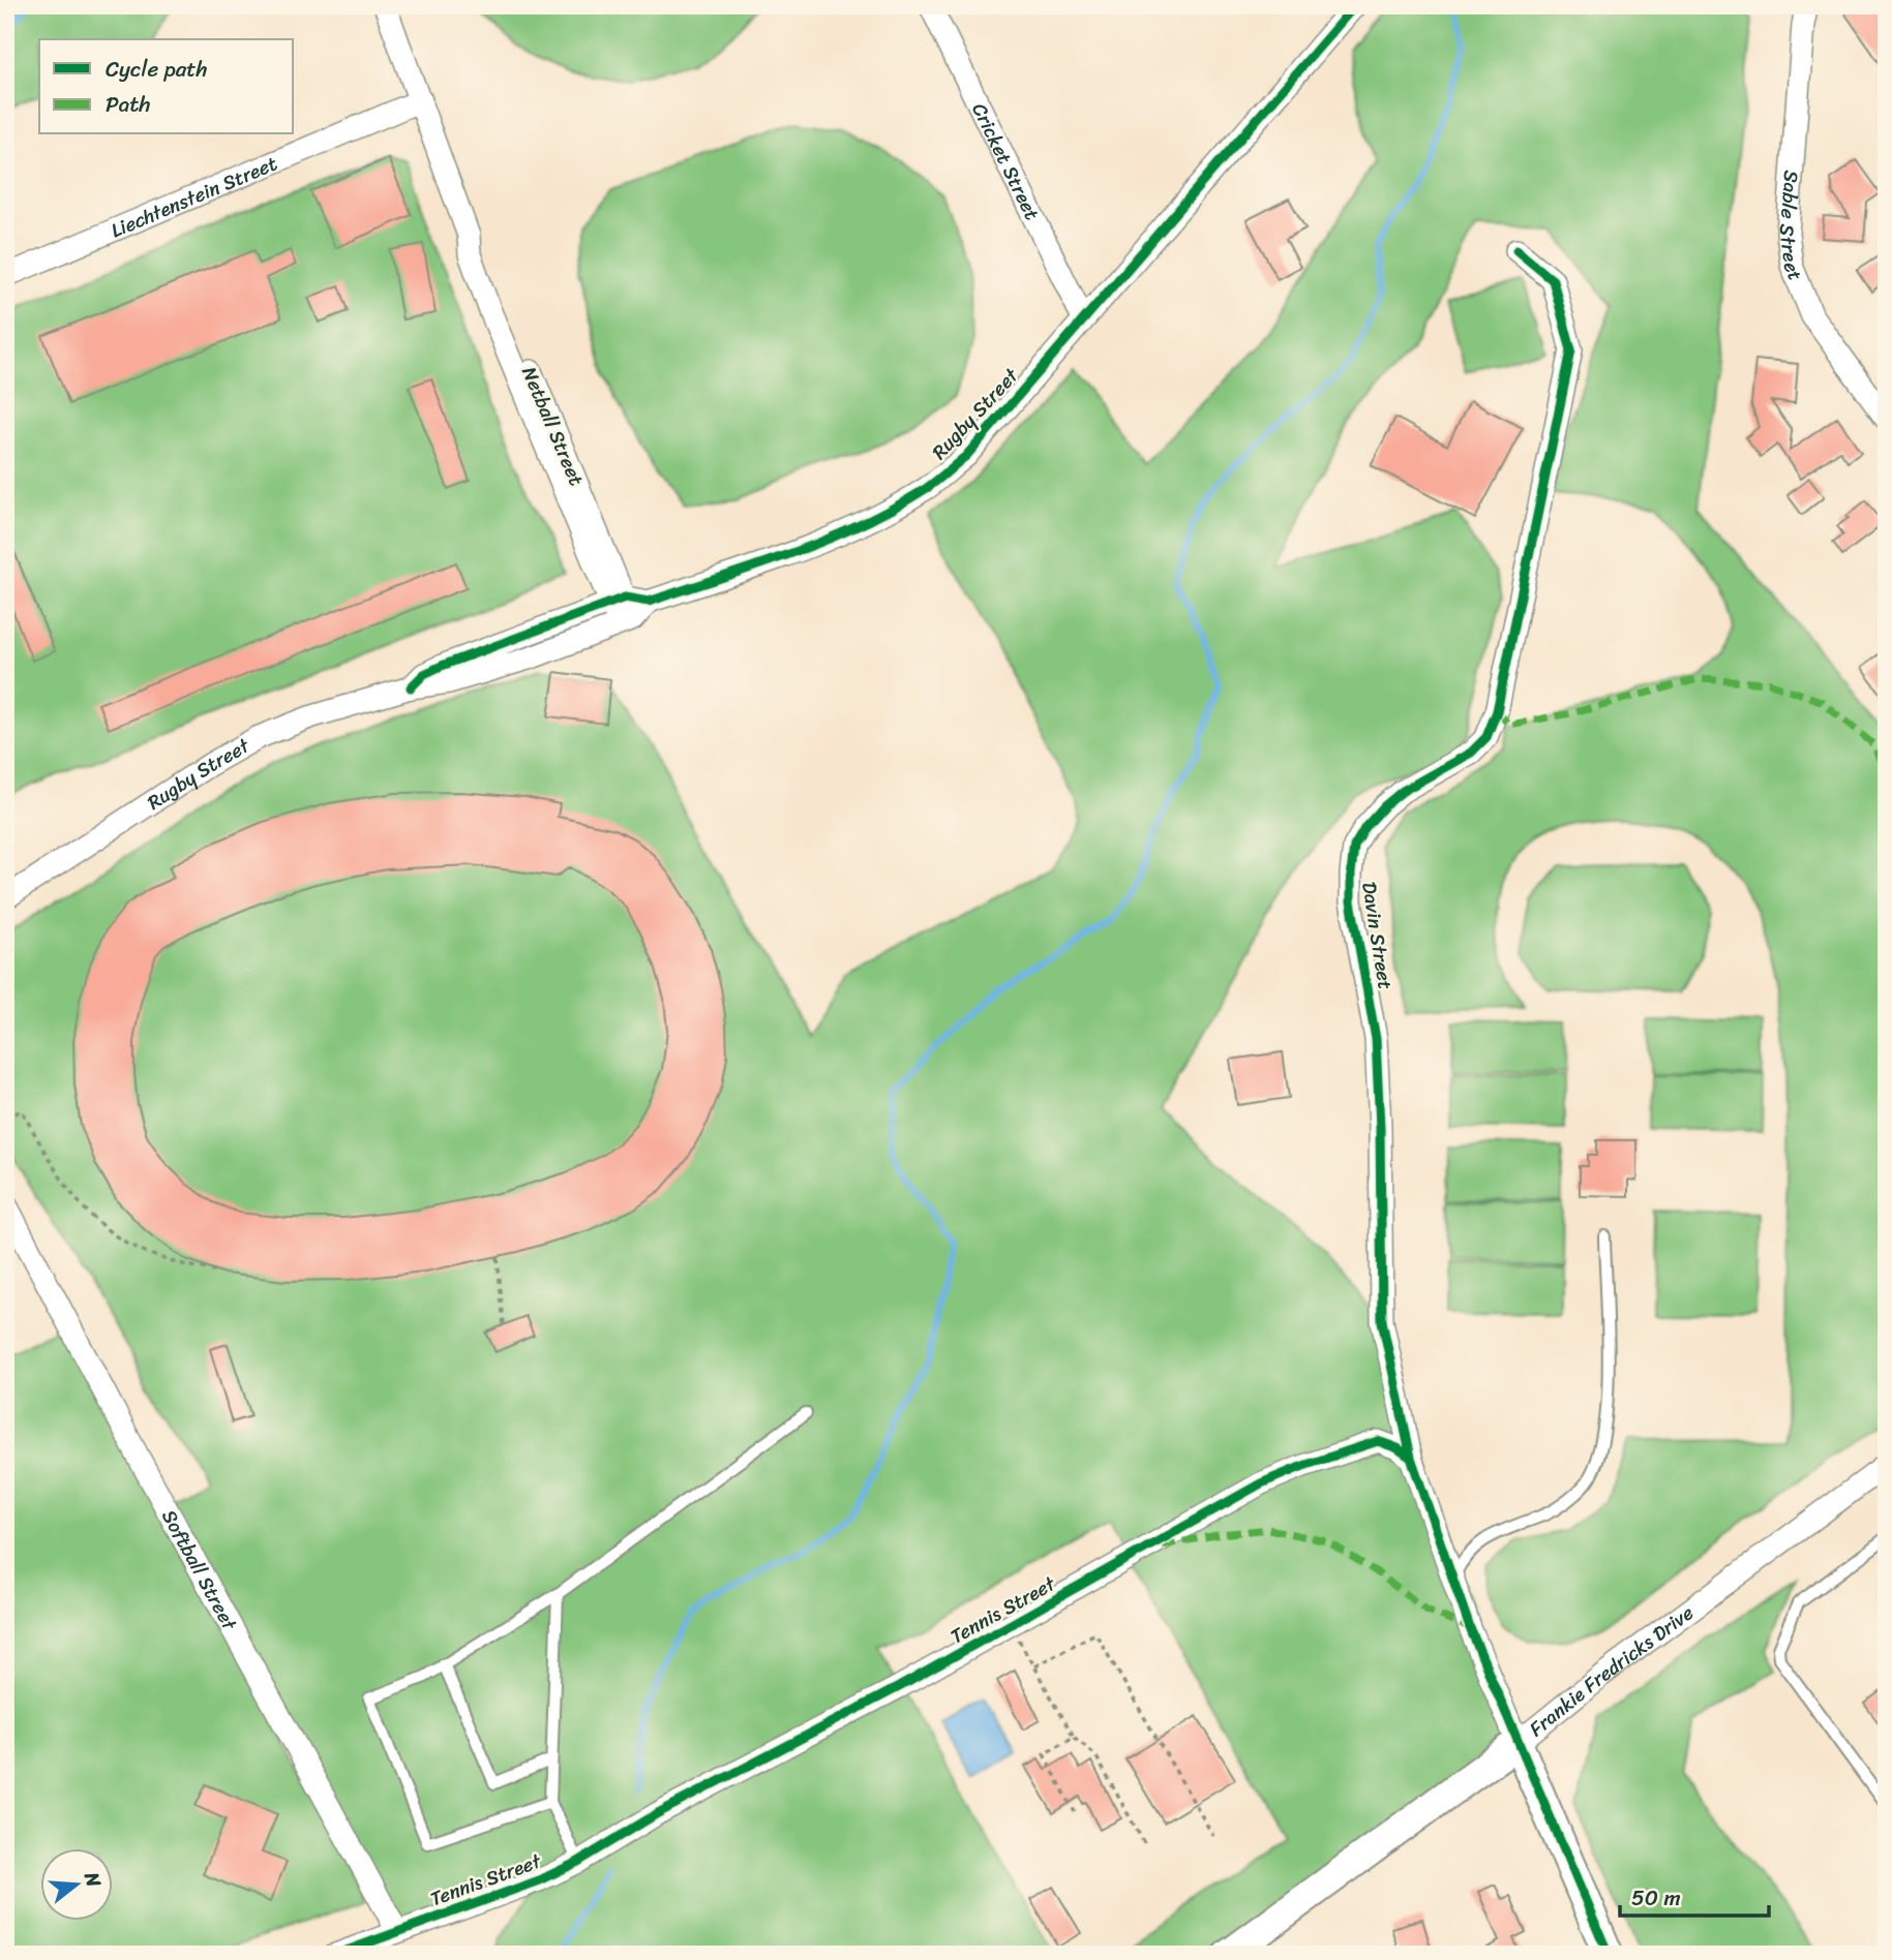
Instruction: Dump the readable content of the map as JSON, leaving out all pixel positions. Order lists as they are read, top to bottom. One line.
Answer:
{"streets":{"street":["Cricket Street","Liechtenstein Street","Sable Street","Rugby Street","Netball Street","Davin Street","Softball Street","Tennis Street","Frankie Fredricks Drive"]},"crossings":[["Cricket Street","Rugby Street"],["Liechtenstein Street","Netball Street"],["Rugby Street","Netball Street"],["Davin Street","Tennis Street"],["Softball Street","Tennis Street"]],"legend":["Cycle path","Path"],"scale_bar":"50 m","north":"right"}
